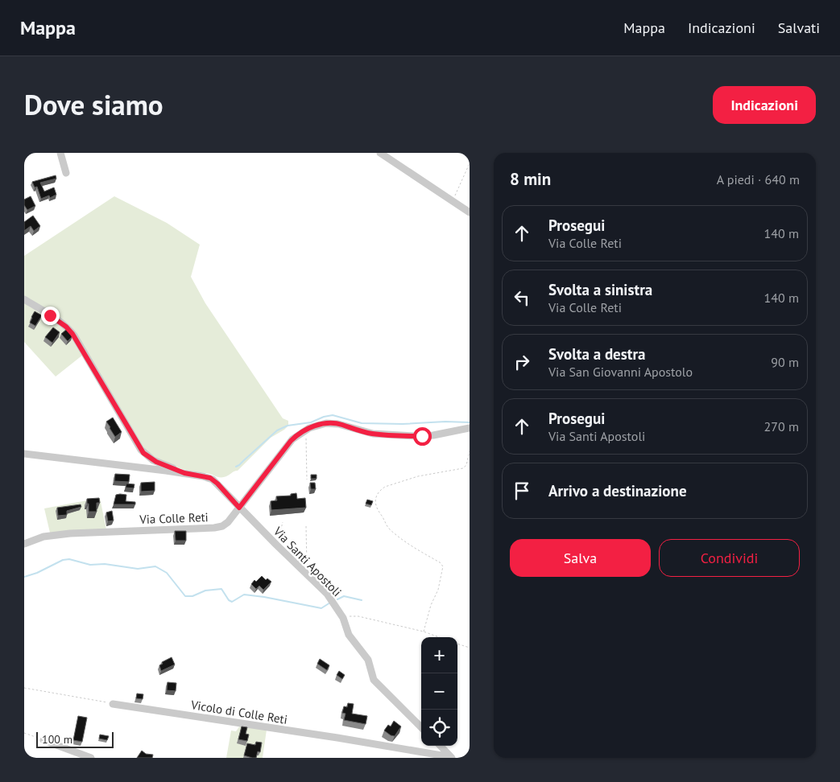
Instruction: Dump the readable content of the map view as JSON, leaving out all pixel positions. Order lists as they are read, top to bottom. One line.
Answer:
{"streets":{"street":["Via Colle Reti","Via Santi Apostoli","Vicolo di Colle Reti"]},"crossings":[["Via Colle Reti","Via Santi Apostoli"]],"scale_bar":"100 m","page":{"header":"Mappa","nav":["Mappa","Indicazioni","Salvati"],"title":"Dove siamo","buttons":["Indicazioni",["Salva","Condividi"]],"heading":["8 min","A piedi · 640 m"],"list":[["Prosegui","Via Colle Reti","140 m"],["Svolta a sinistra","Via Colle Reti","140 m"],["Svolta a destra","Via San Giovanni Apostolo","90 m"],["Prosegui","Via Santi Apostoli","270 m"],"Arrivo a destinazione"],"map_buttons":["+","−"],"scale":"100 m"}}
